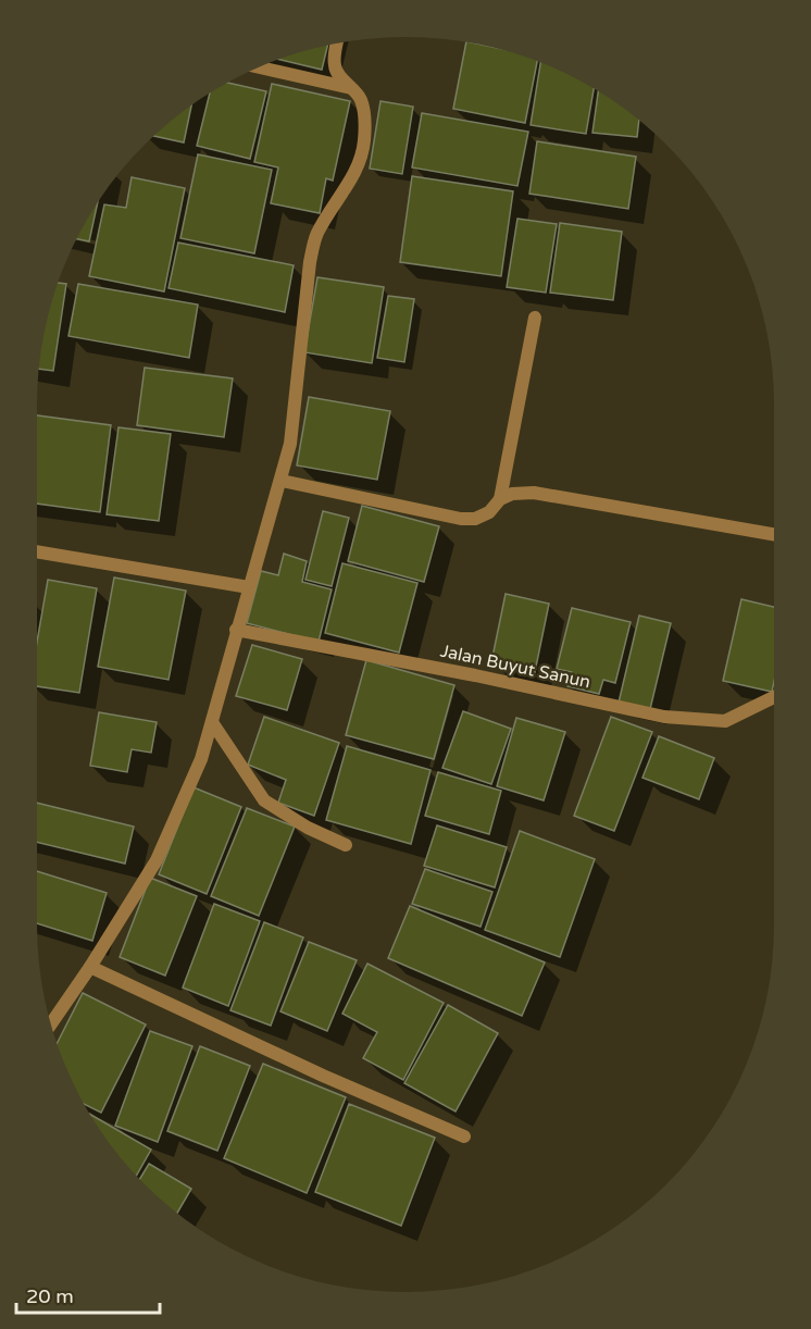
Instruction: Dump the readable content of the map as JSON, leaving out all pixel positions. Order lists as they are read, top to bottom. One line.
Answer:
{"streets":{"street":["Jalan Buyut Sanun"]},"scale_bar":"20 m"}
